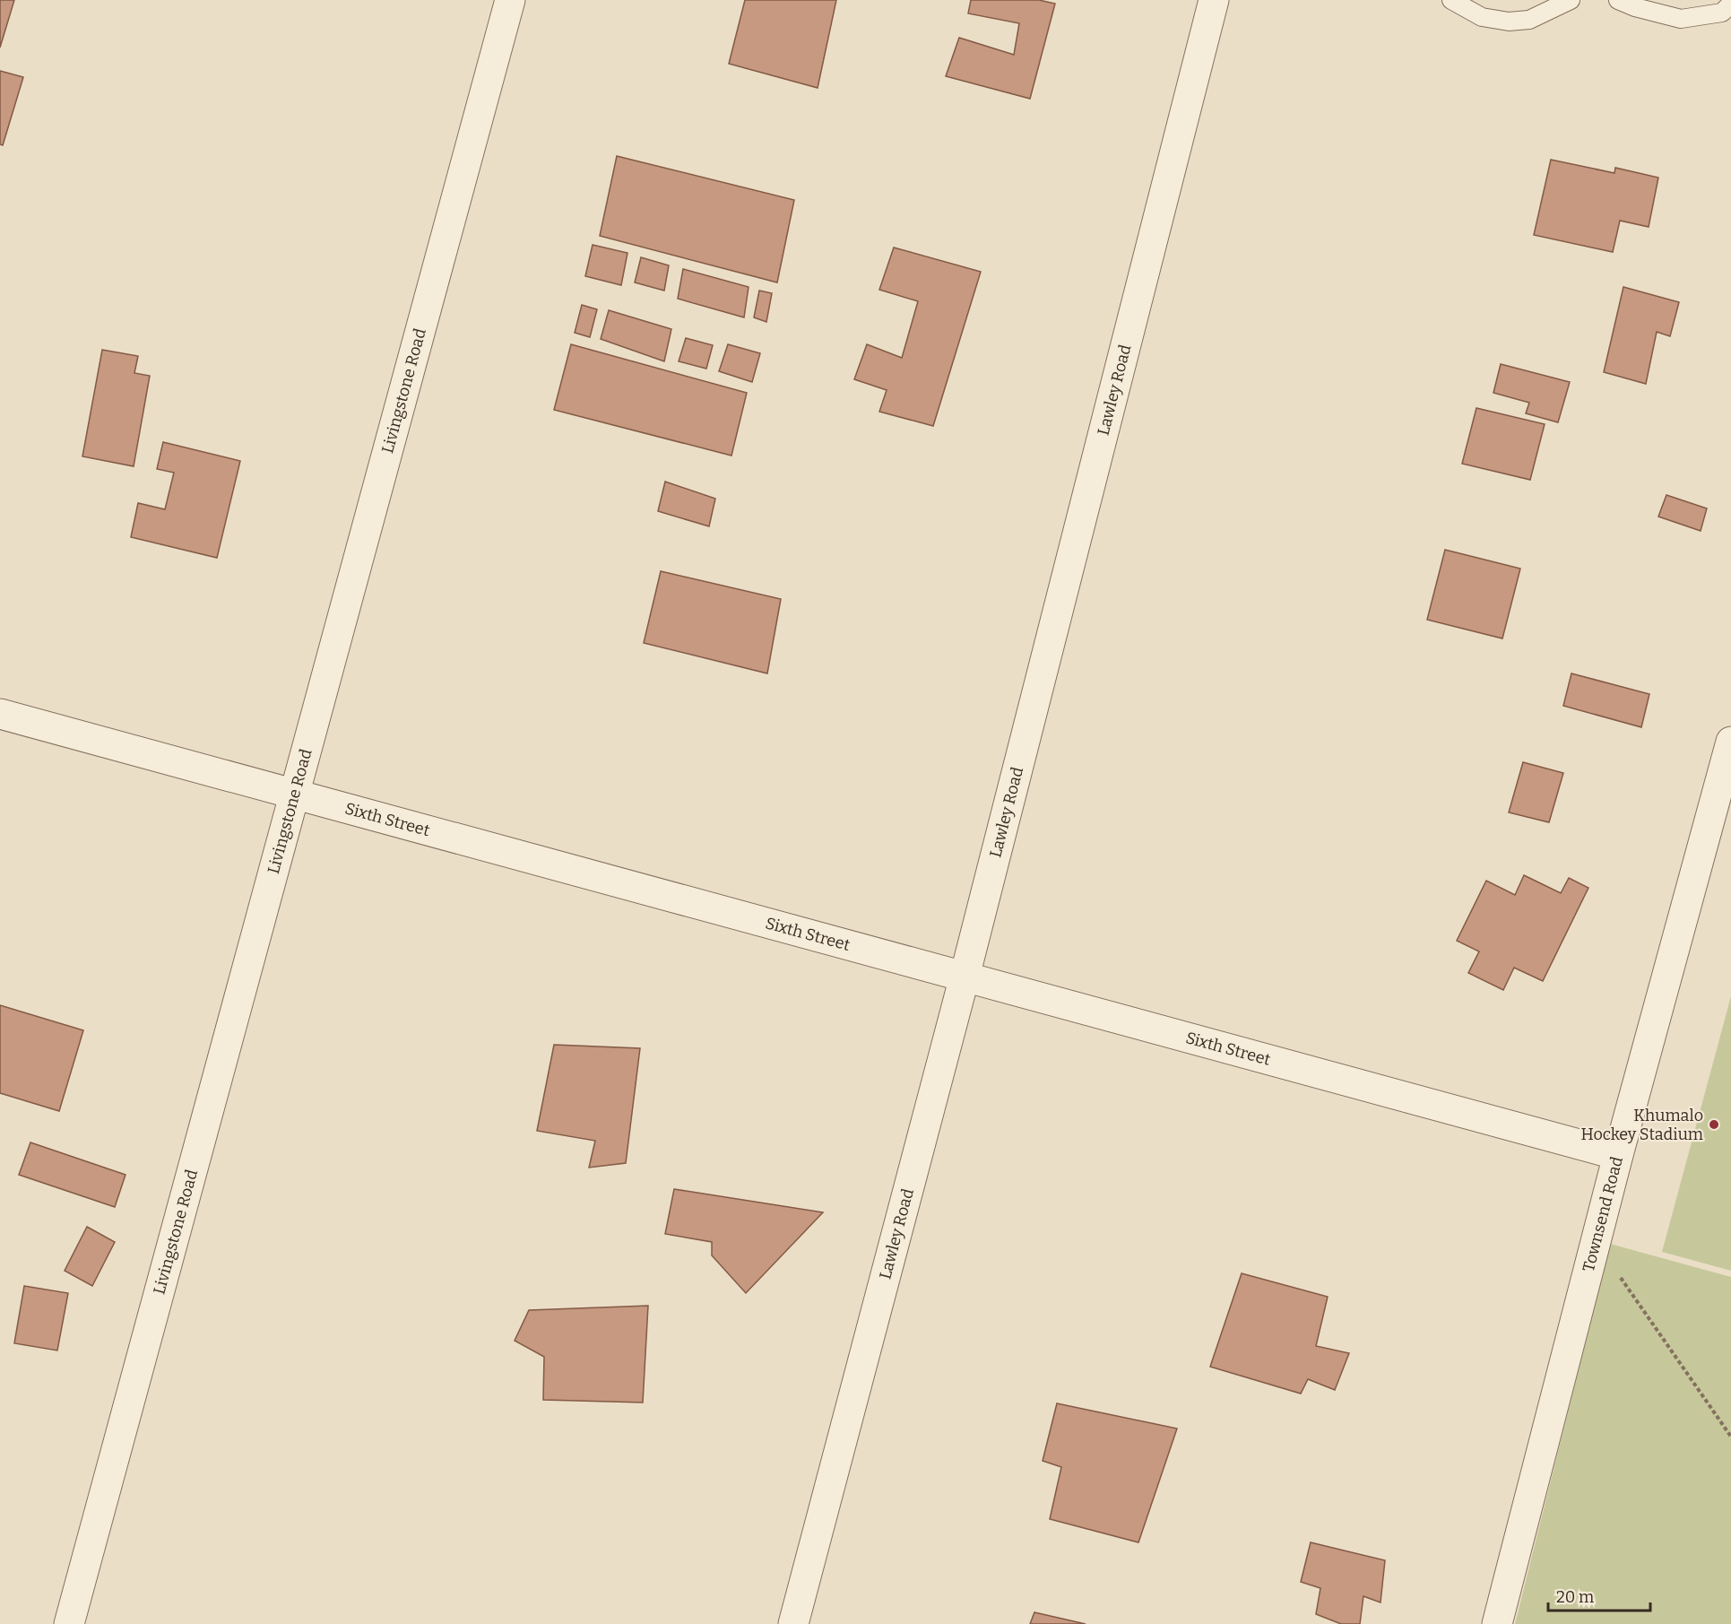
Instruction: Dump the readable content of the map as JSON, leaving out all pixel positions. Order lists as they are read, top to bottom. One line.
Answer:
{"streets":{"street":["Lawley Road","Livingstone Road","Sixth Street","Townsend Road"]},"crossings":[["Lawley Road","Sixth Street"],["Livingstone Road","Sixth Street"],["Sixth Street","Townsend Road"]],"places":["Khumalo Hockey Stadium"],"scale_bar":"20 m"}
